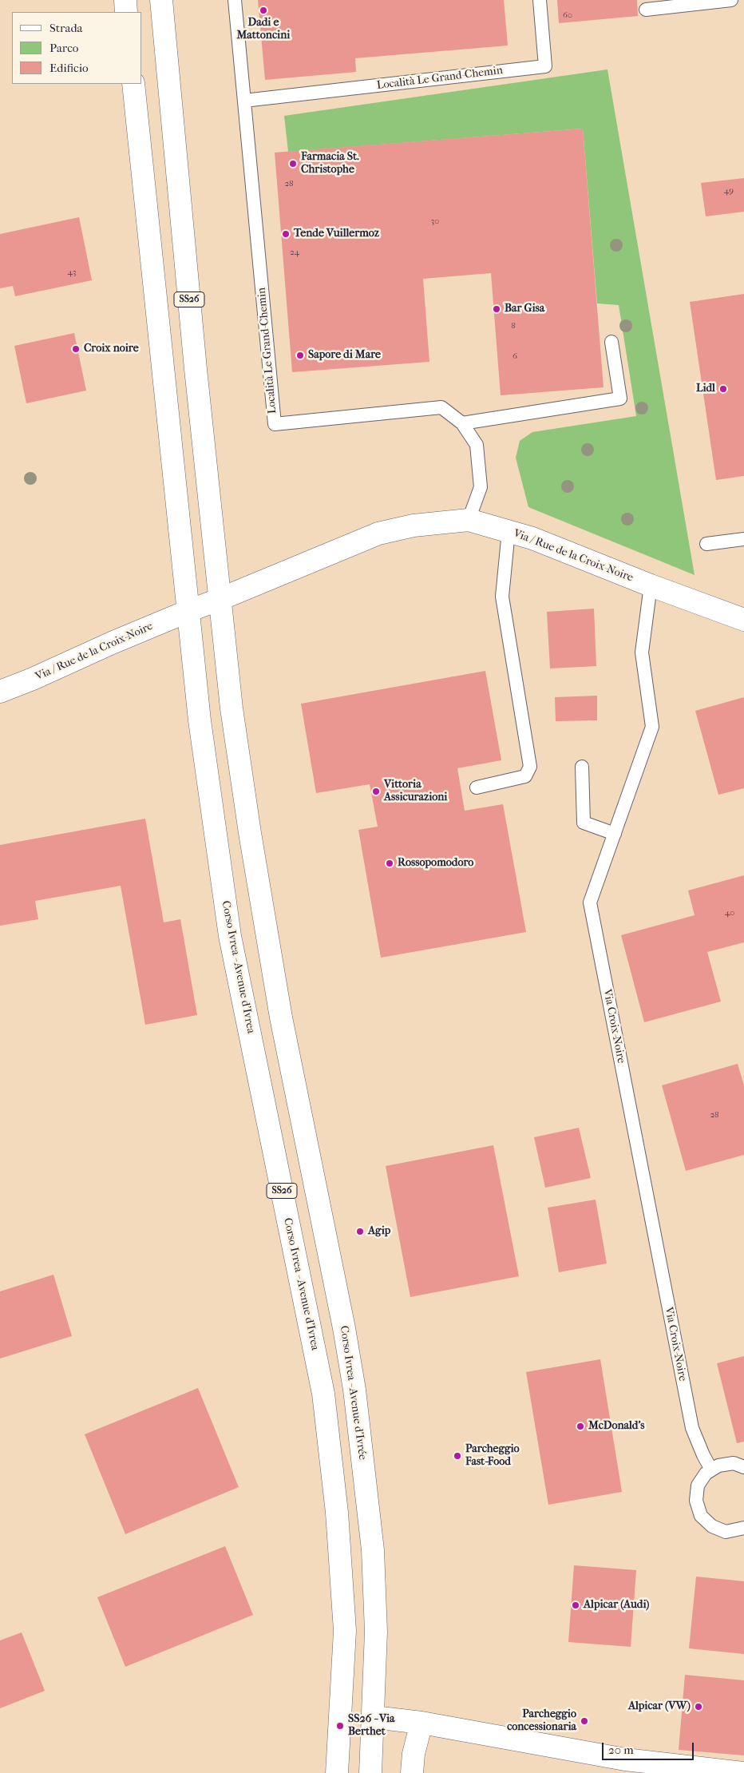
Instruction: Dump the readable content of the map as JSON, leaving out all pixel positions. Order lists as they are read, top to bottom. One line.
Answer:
{"streets":{"main road":["SS26","Via / Rue de la Croix-Noire","Corso Ivrea - Avenue d'Ivrea","Corso Ivrea - Avenue d'Ivrée"],"lane":["Località Le Grand-Chemin","Via Croix-Noire"]},"crossings":[["Località Le Grand-Chemin","Via / Rue de la Croix-Noire"],["SS26","Via / Rue de la Croix-Noire"],["SS26","Corso Ivrea - Avenue d'Ivrea"],["SS26","Corso Ivrea - Avenue d'Ivrée"],["Via / Rue de la Croix-Noire","Corso Ivrea - Avenue d'Ivrea"],["Via / Rue de la Croix-Noire","Via Croix-Noire"],["Via / Rue de la Croix-Noire","Corso Ivrea - Avenue d'Ivrée"]],"places":["Dadi e Mattoncini","Farmacia St. Christophe","Tende Vuillermoz","Bar Gisa","Croix noire","Sapore di Mare","Lidl","Vittoria Assicurazioni","Rossopomodoro","Agip","McDonald's","Parcheggio Fast-Food","Alpicar (Audi)","Alpicar (VW)","Parcheggio concessionaria","SS26 - Via Berthet"],"house_numbers":["60","28","49","30","24","43","8","6","40","28"],"legend":["Strada","Parco","Edificio"],"scale_bar":"20 m"}
